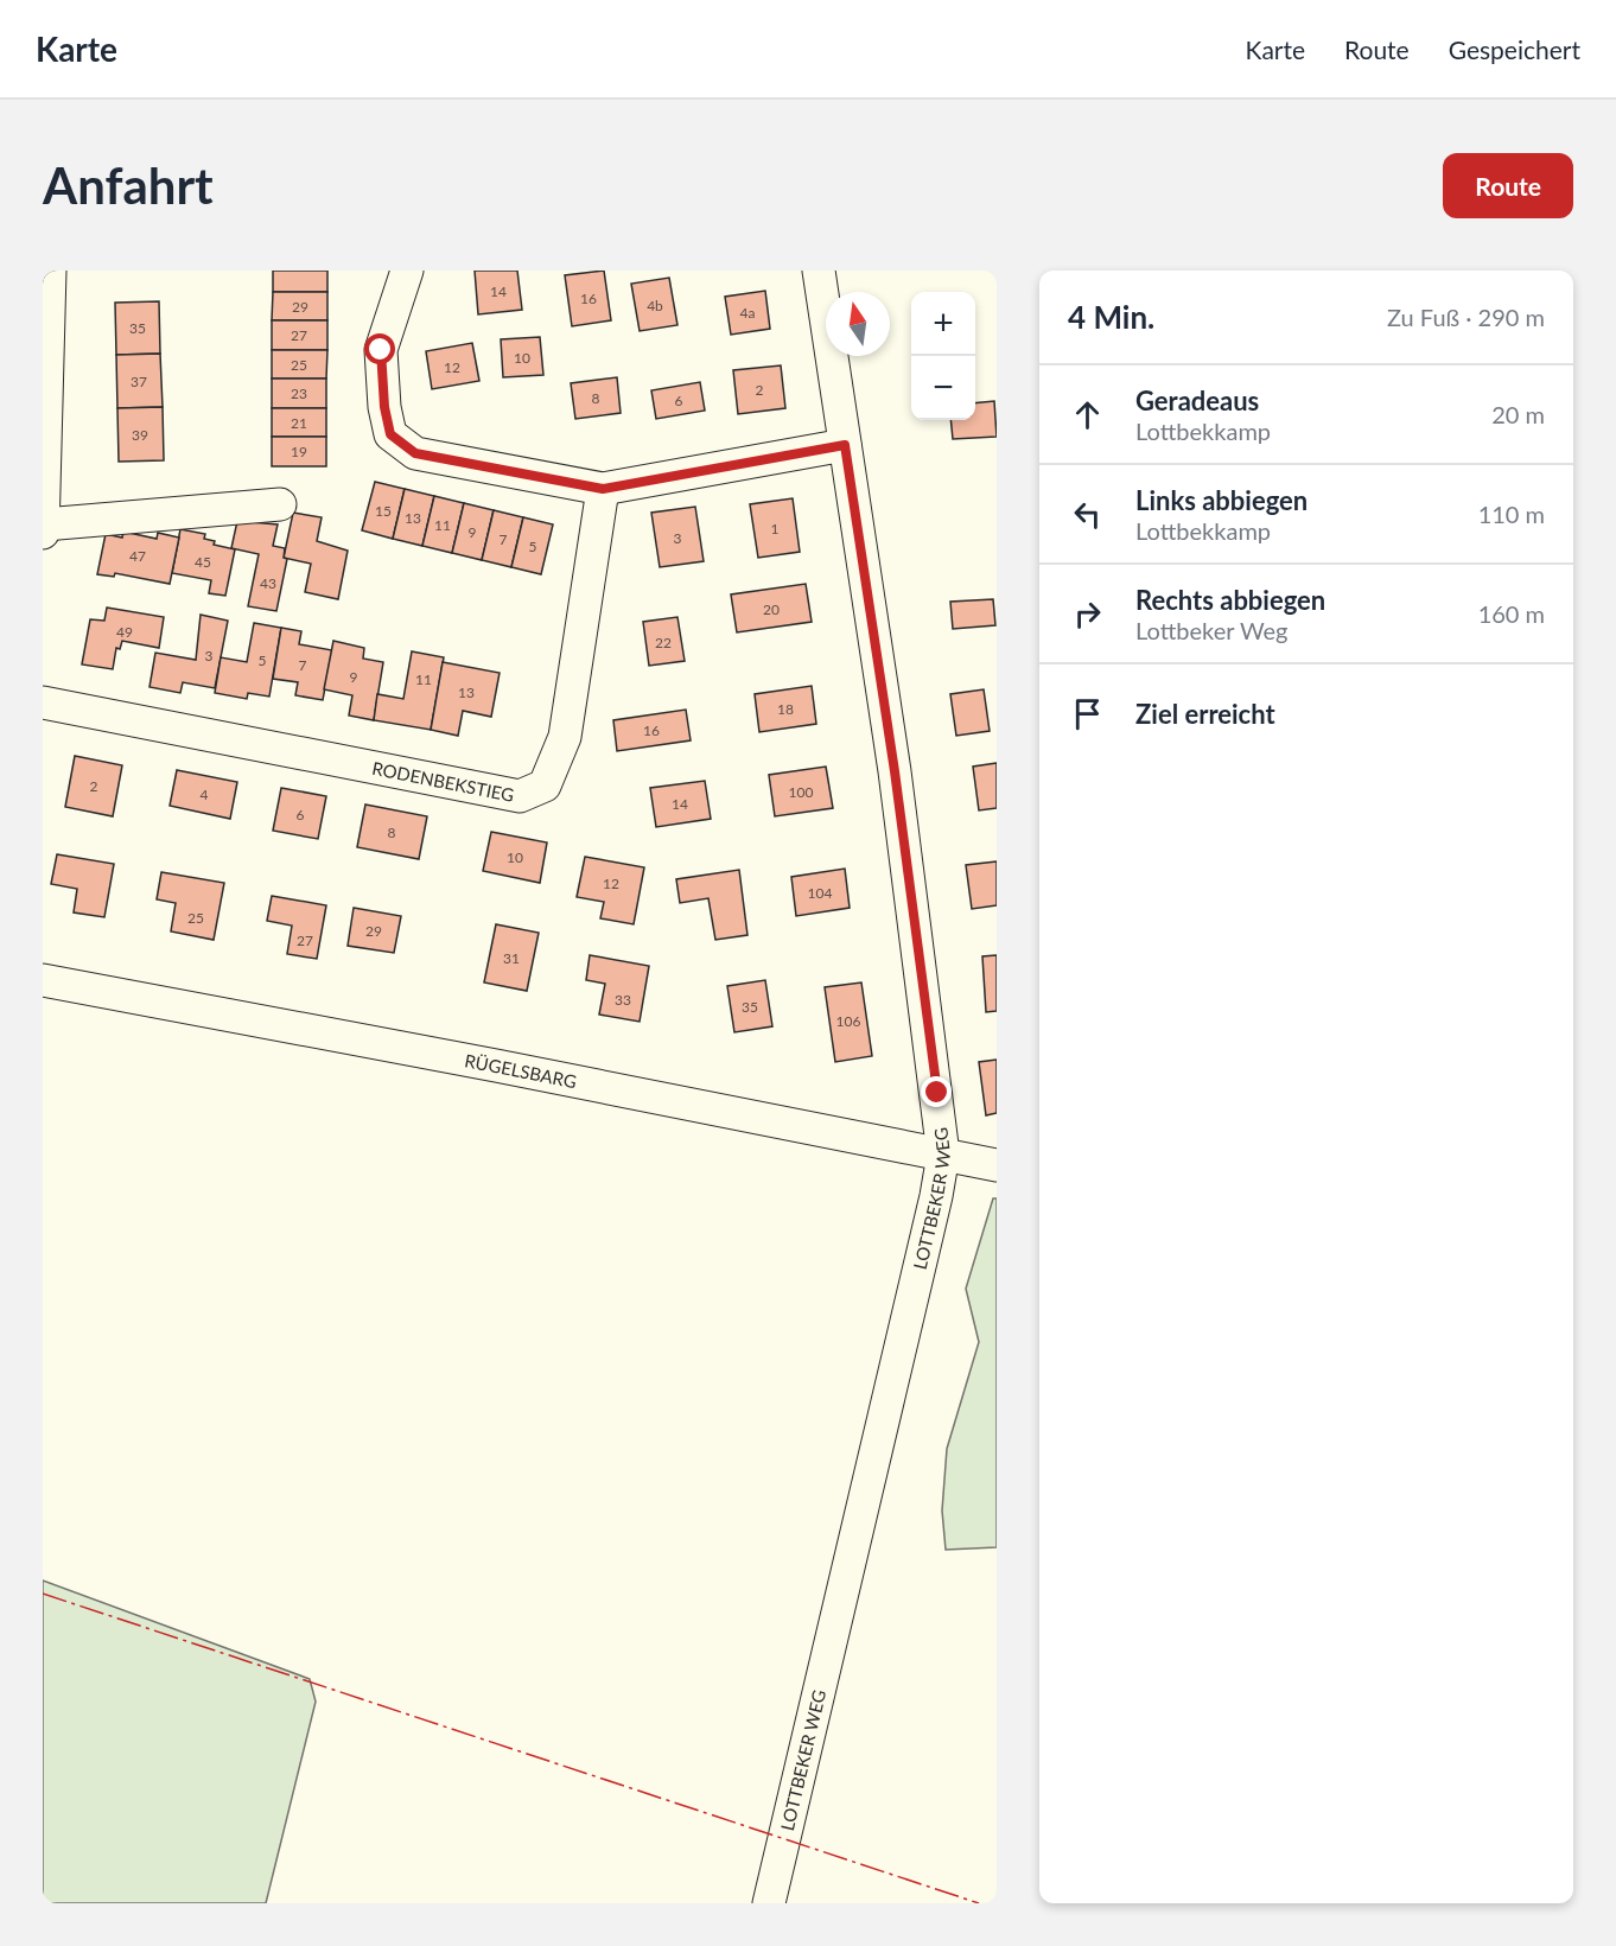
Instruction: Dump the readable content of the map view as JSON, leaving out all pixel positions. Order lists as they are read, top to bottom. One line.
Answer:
{"streets":{"street":["RODENBEKSTIEG","RÜGELSBARG","LOTTBEKER WEG"]},"crossings":[["RÜGELSBARG","LOTTBEKER WEG"]],"house_numbers":["14","16","4b","29","4a","35","27","10","25","12","37","2","23","8","6","21","39","19","15","13","11","1","9","3","7","5","47","45","43","20","49","22","3","5","7","9","11","13","18","16","2","100","4","14","6","8","10","12","104","25","29","27","31","33","35","106"],"north":"top","page":{"header":"Karte","nav":["Karte","Route","Gespeichert"],"buttons":"Route","title":"Anfahrt","heading":["4 Min.","Zu Fuß · 290 m"],"map_buttons":["+","−"],"list":[["Geradeaus","Lottbekkamp","20 m"],["Links abbiegen","Lottbekkamp","110 m"],["Rechts abbiegen","Lottbeker Weg","160 m"],"Ziel erreicht"]}}
